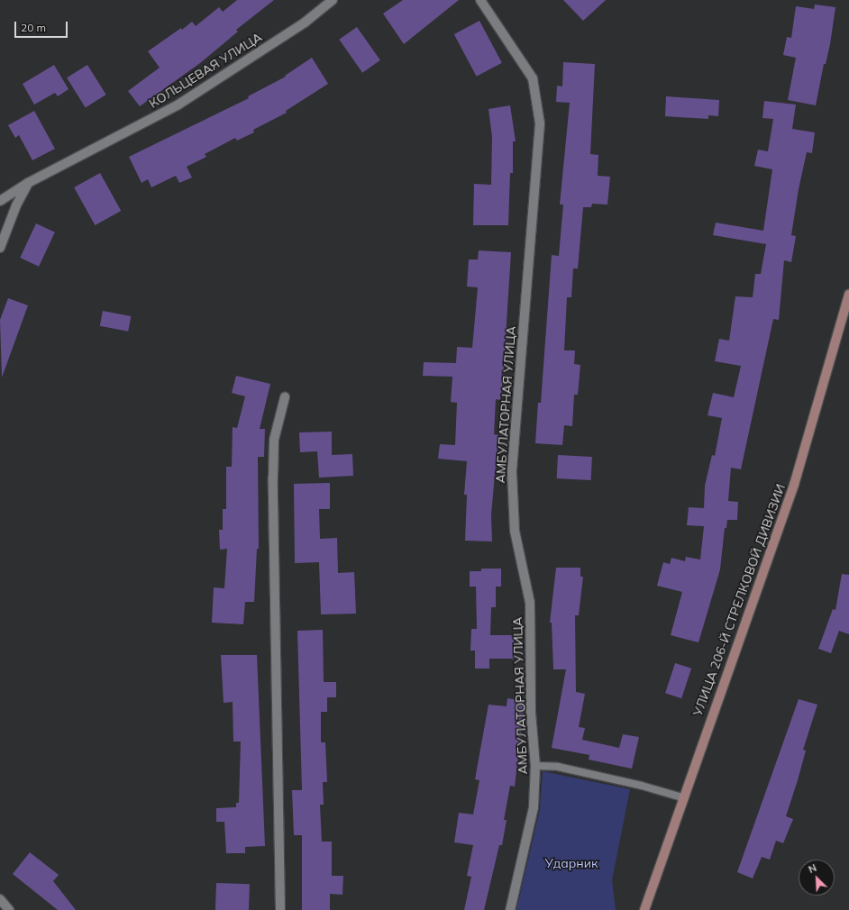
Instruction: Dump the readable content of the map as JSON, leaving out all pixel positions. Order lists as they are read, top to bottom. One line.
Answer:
{"streets":{"main road":["УЛИЦА 206-Й СТРЕЛКОВОЙ ДИВИЗИИ"],"street":["КОЛЬЦЕВАЯ УЛИЦА","АМБУЛАТОРНАЯ УЛИЦА"]},"parks":["Ударник"],"scale_bar":"20 m","north":"top left"}
